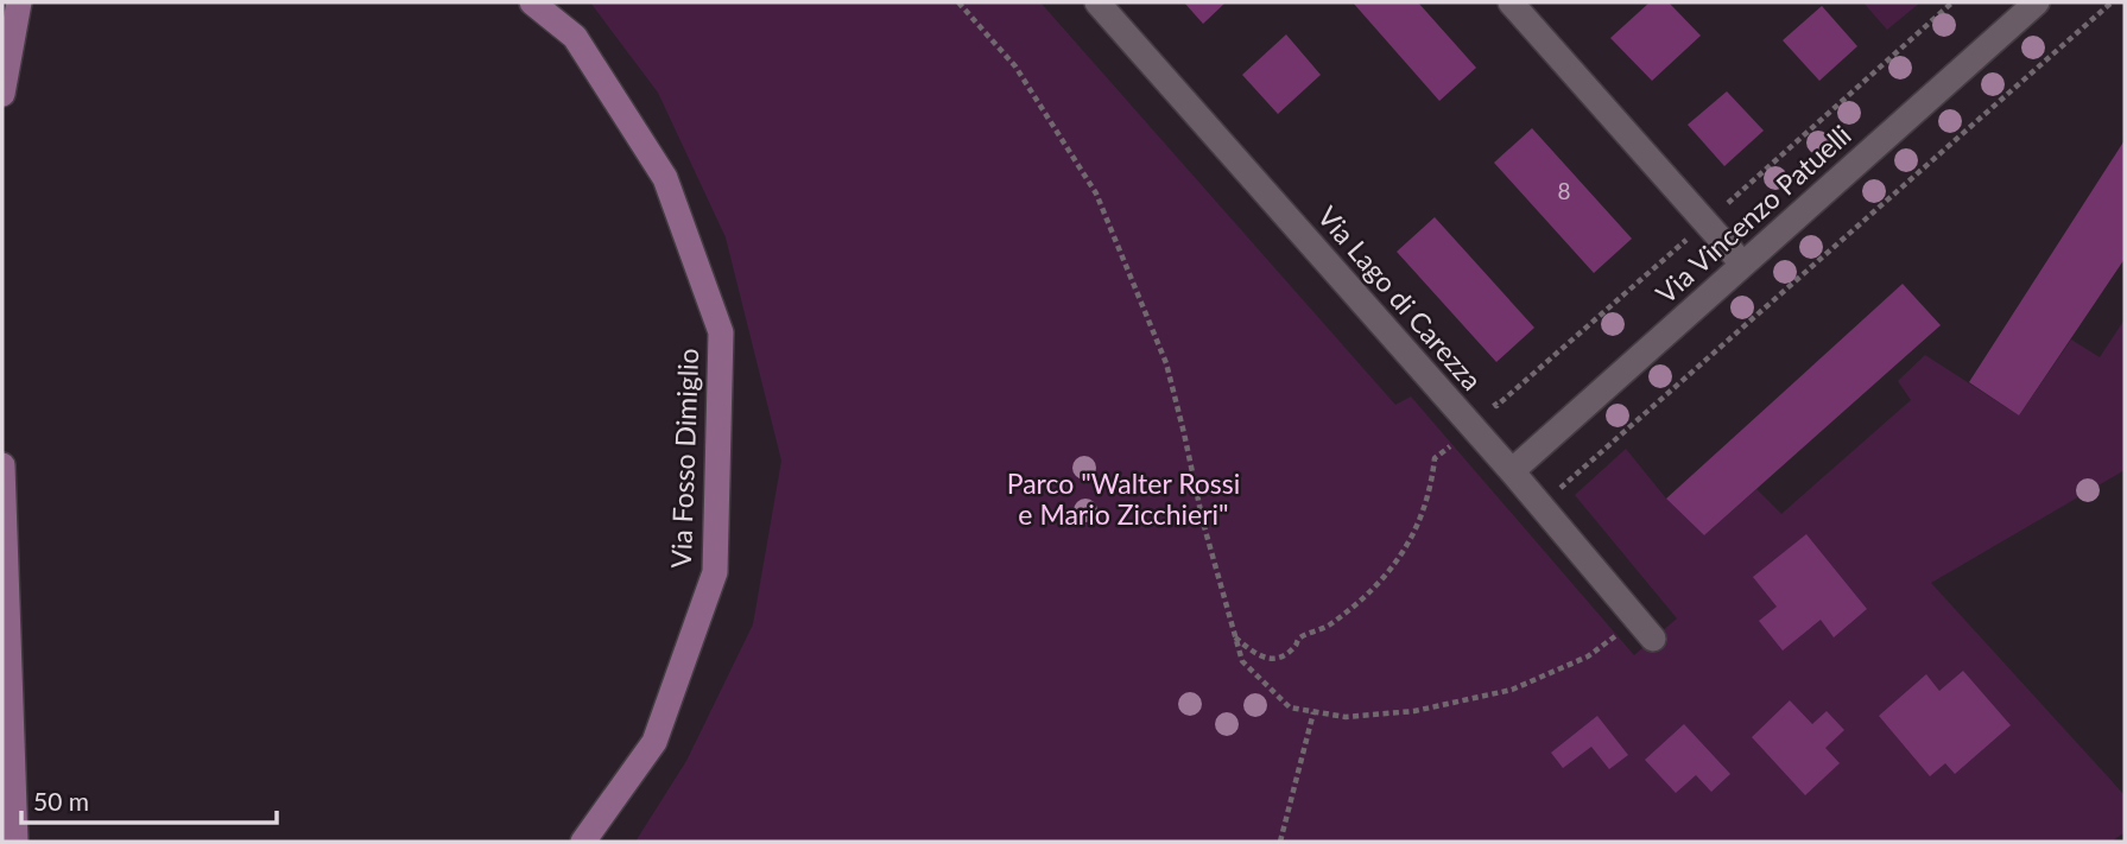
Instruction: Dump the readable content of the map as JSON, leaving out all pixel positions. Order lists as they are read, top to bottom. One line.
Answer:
{"streets":{"main road":["Via Fosso Dimiglio"],"street":["Via Vincenzo Patuelli","Via Lago di Carezza"]},"crossings":[["Via Vincenzo Patuelli","Via Lago di Carezza"]],"parks":["Parco \"Walter Rossi e Mario Zicchieri\""],"house_numbers":["8"],"scale_bar":"50 m"}
